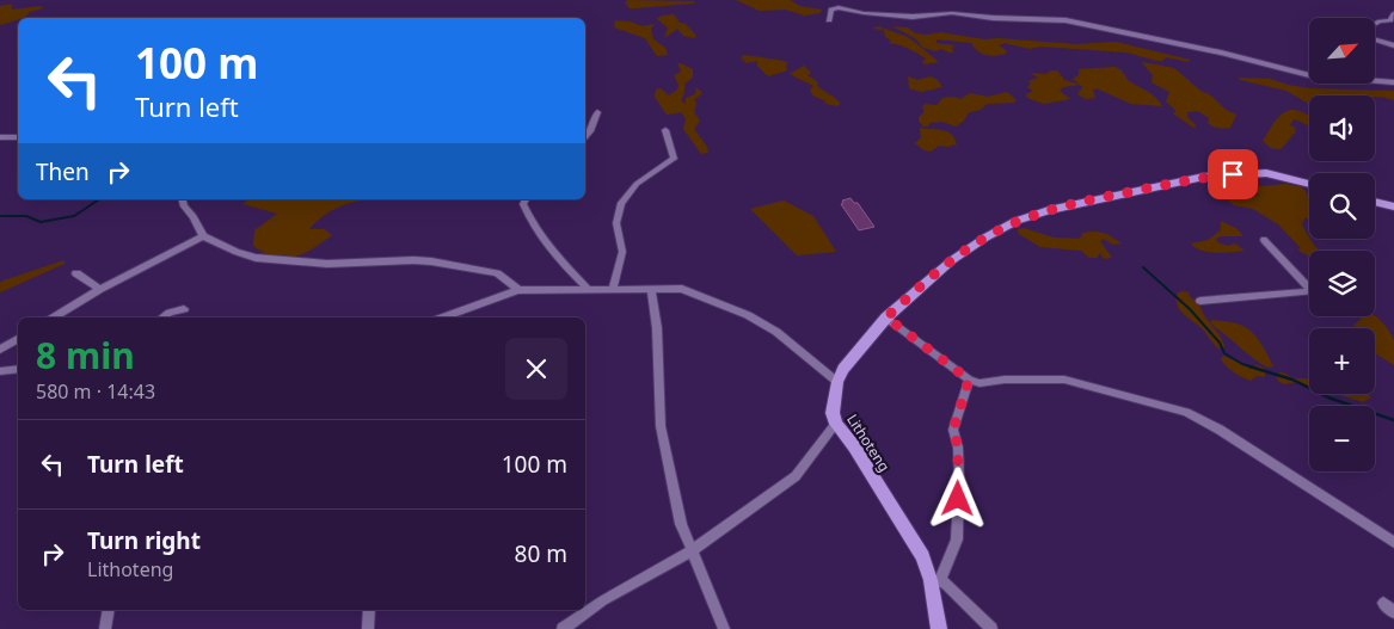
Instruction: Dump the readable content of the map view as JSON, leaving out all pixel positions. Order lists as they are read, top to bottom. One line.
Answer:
{"streets":{"main road":["Lithoteng"]},"north":"top right","page":{"map_buttons":["+","−"],"turn":["100 m","Turn left"],"then":"Then","heading":["8 min","580 m · 14:43"],"list":[{"name":"Turn left","value":"100 m"},{"name":"Turn right","note":"Lithoteng","value":"80 m"}]}}
